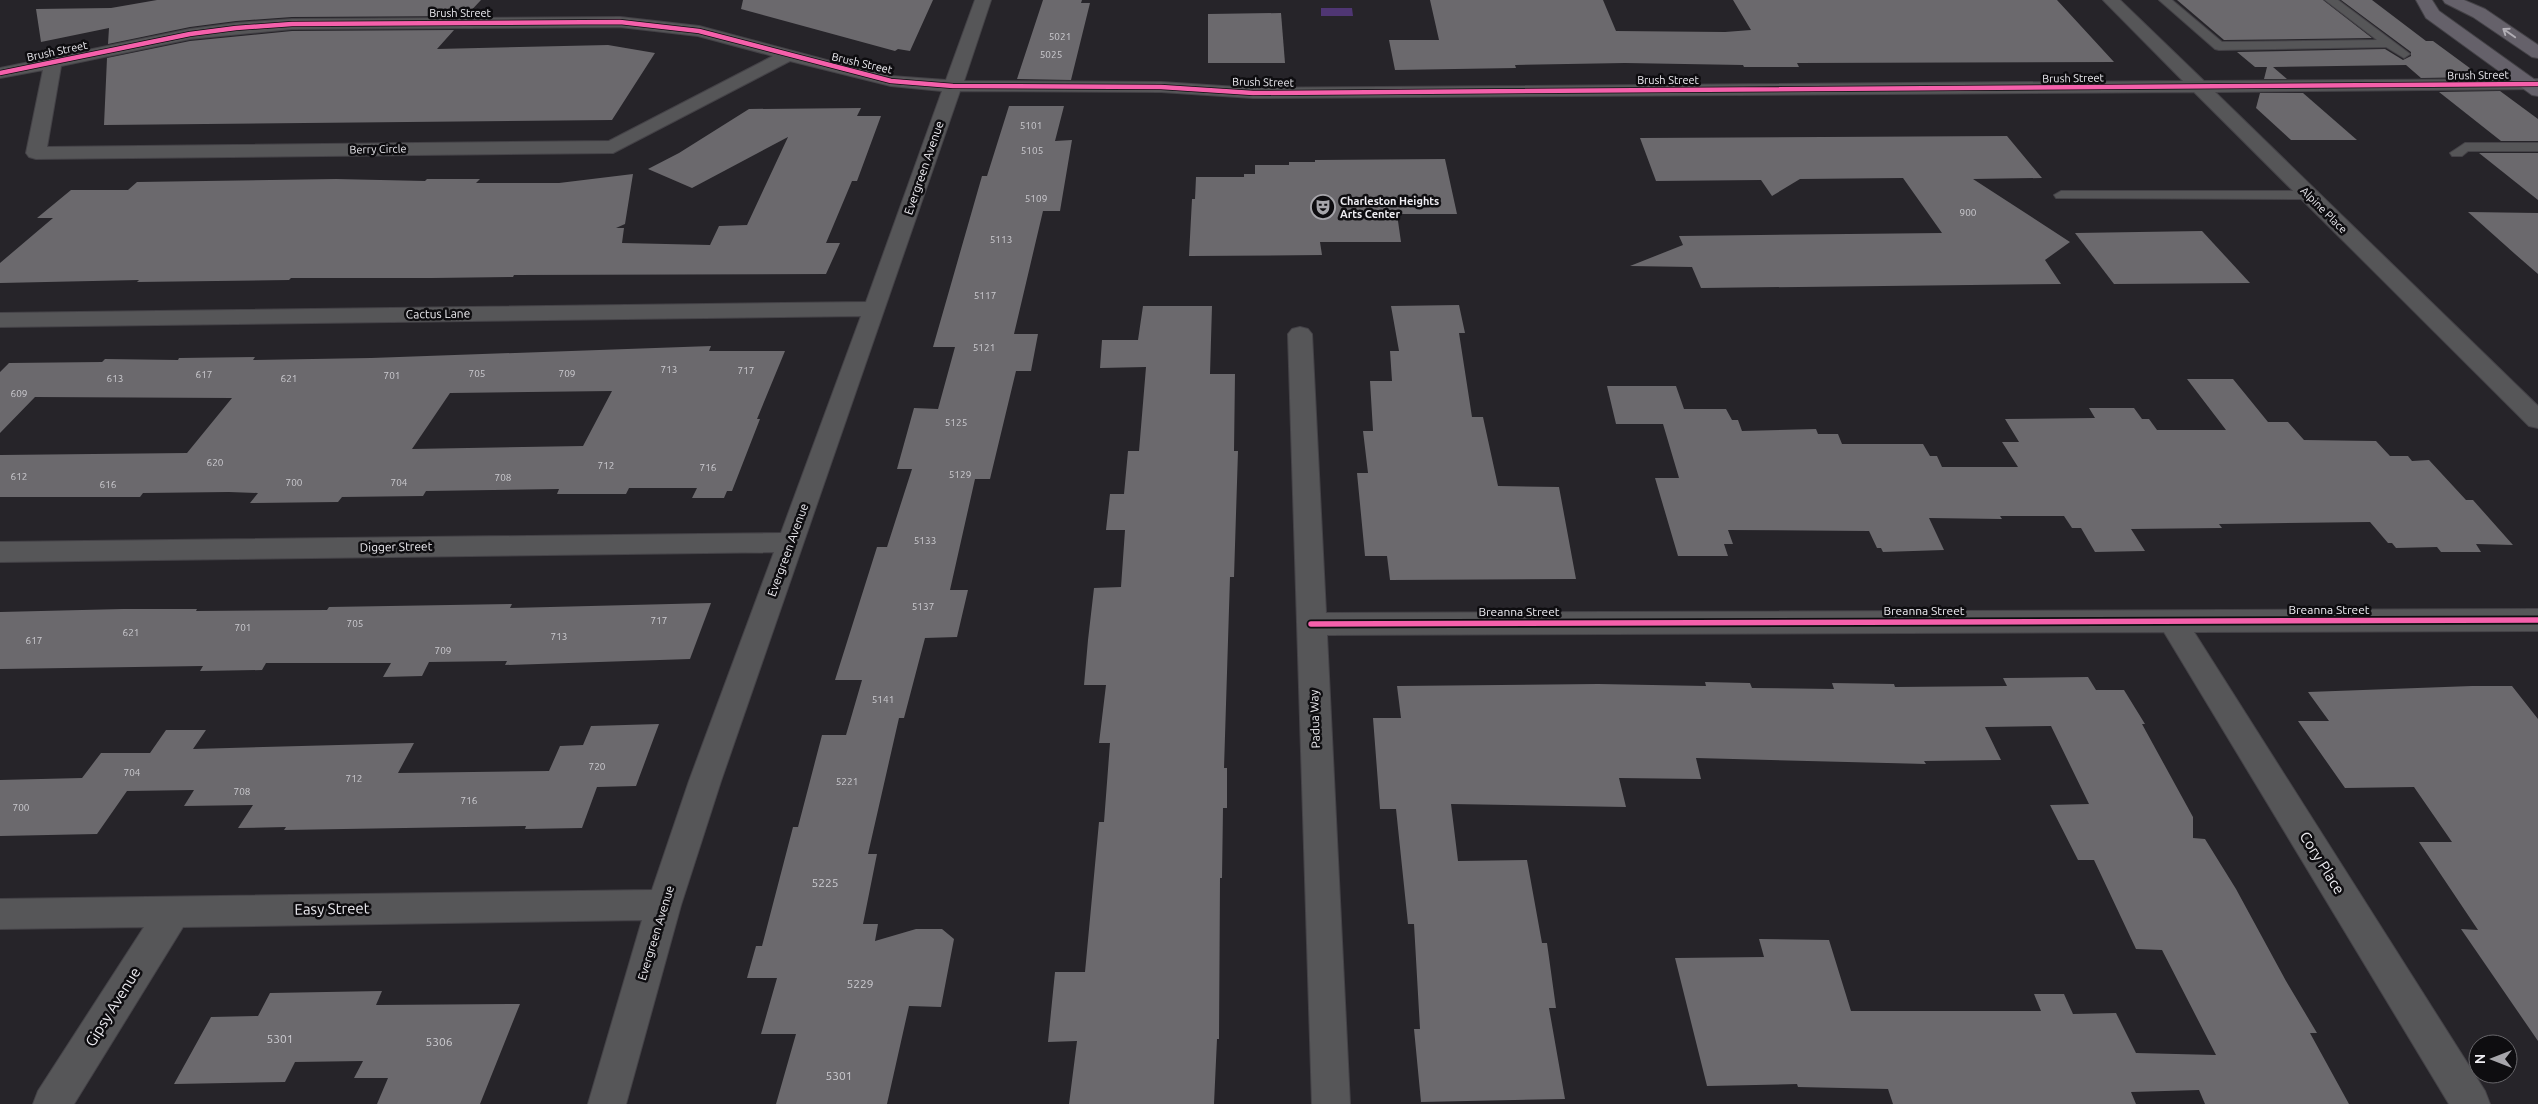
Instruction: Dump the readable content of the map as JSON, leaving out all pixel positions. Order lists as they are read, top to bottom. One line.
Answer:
{"streets":{"street":["Brush Street","Berry Circle","Evergreen Avenue","Alpine Place","Cactus Lane","Digger Street","Breanna Street","Padua Way","Cory Place","Easy Street","Gipsy Avenue"]},"crossings":[["Brush Street","Berry Circle"],["Brush Street","Evergreen Avenue"],["Brush Street","Alpine Place"],["Evergreen Avenue","Cactus Lane"],["Evergreen Avenue","Digger Street"],["Evergreen Avenue","Easy Street"],["Breanna Street","Padua Way"],["Breanna Street","Cory Place"],["Easy Street","Gipsy Avenue"]],"places":{"theatre":["Charleston Heights Arts Center"]},"house_numbers":["5021","5025","5101","5105","5109","900","5113","5117","5121","713","717","705","709","617","701","613","621","609","5125","620","712","716","5129","612","708","700","704","616","5133","5137","717","705","701","621","713","617","709","5141","720","704","712","5221","708","716","700","5225","5229","5301","5306","5301"],"north":"left"}
